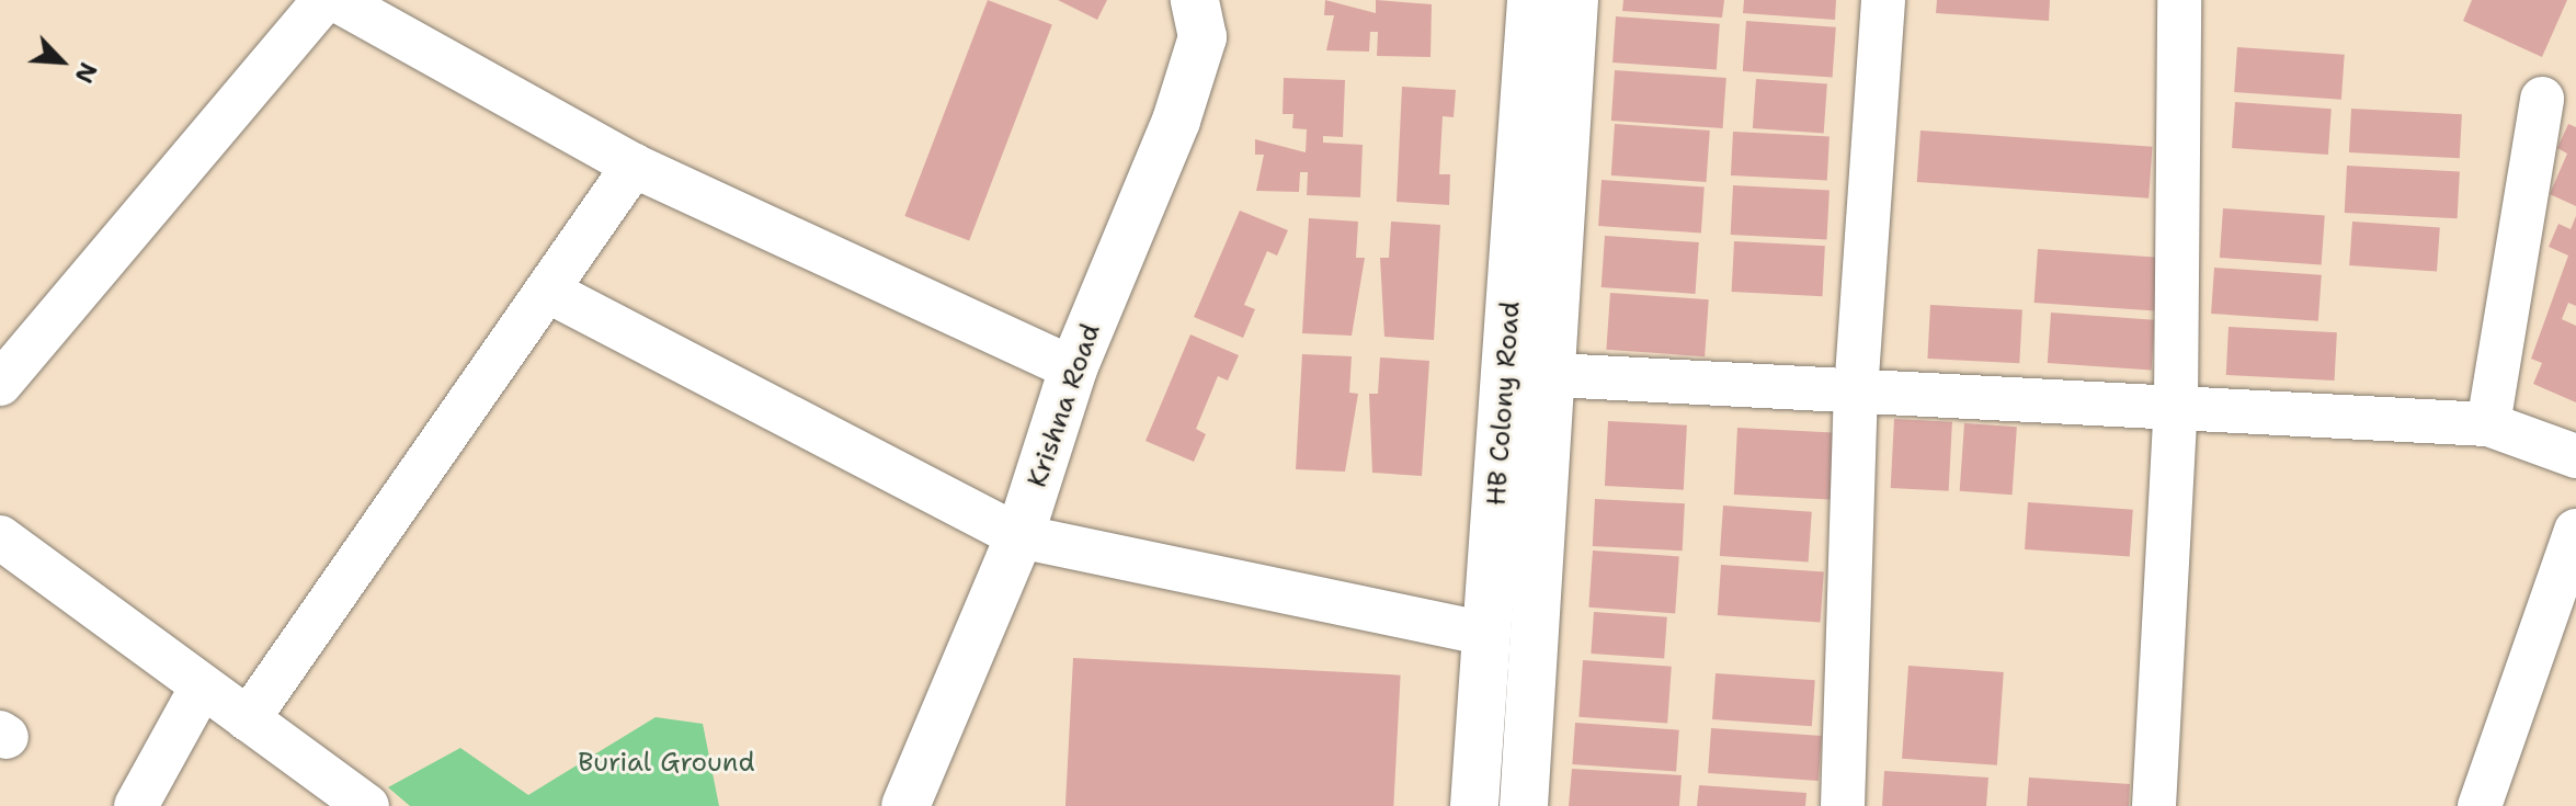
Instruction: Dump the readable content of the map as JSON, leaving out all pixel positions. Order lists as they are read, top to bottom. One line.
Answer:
{"streets":{"street":["HB Colony Road","Krishna Road"]},"parks":["Burial Ground"],"north":"bottom right"}
